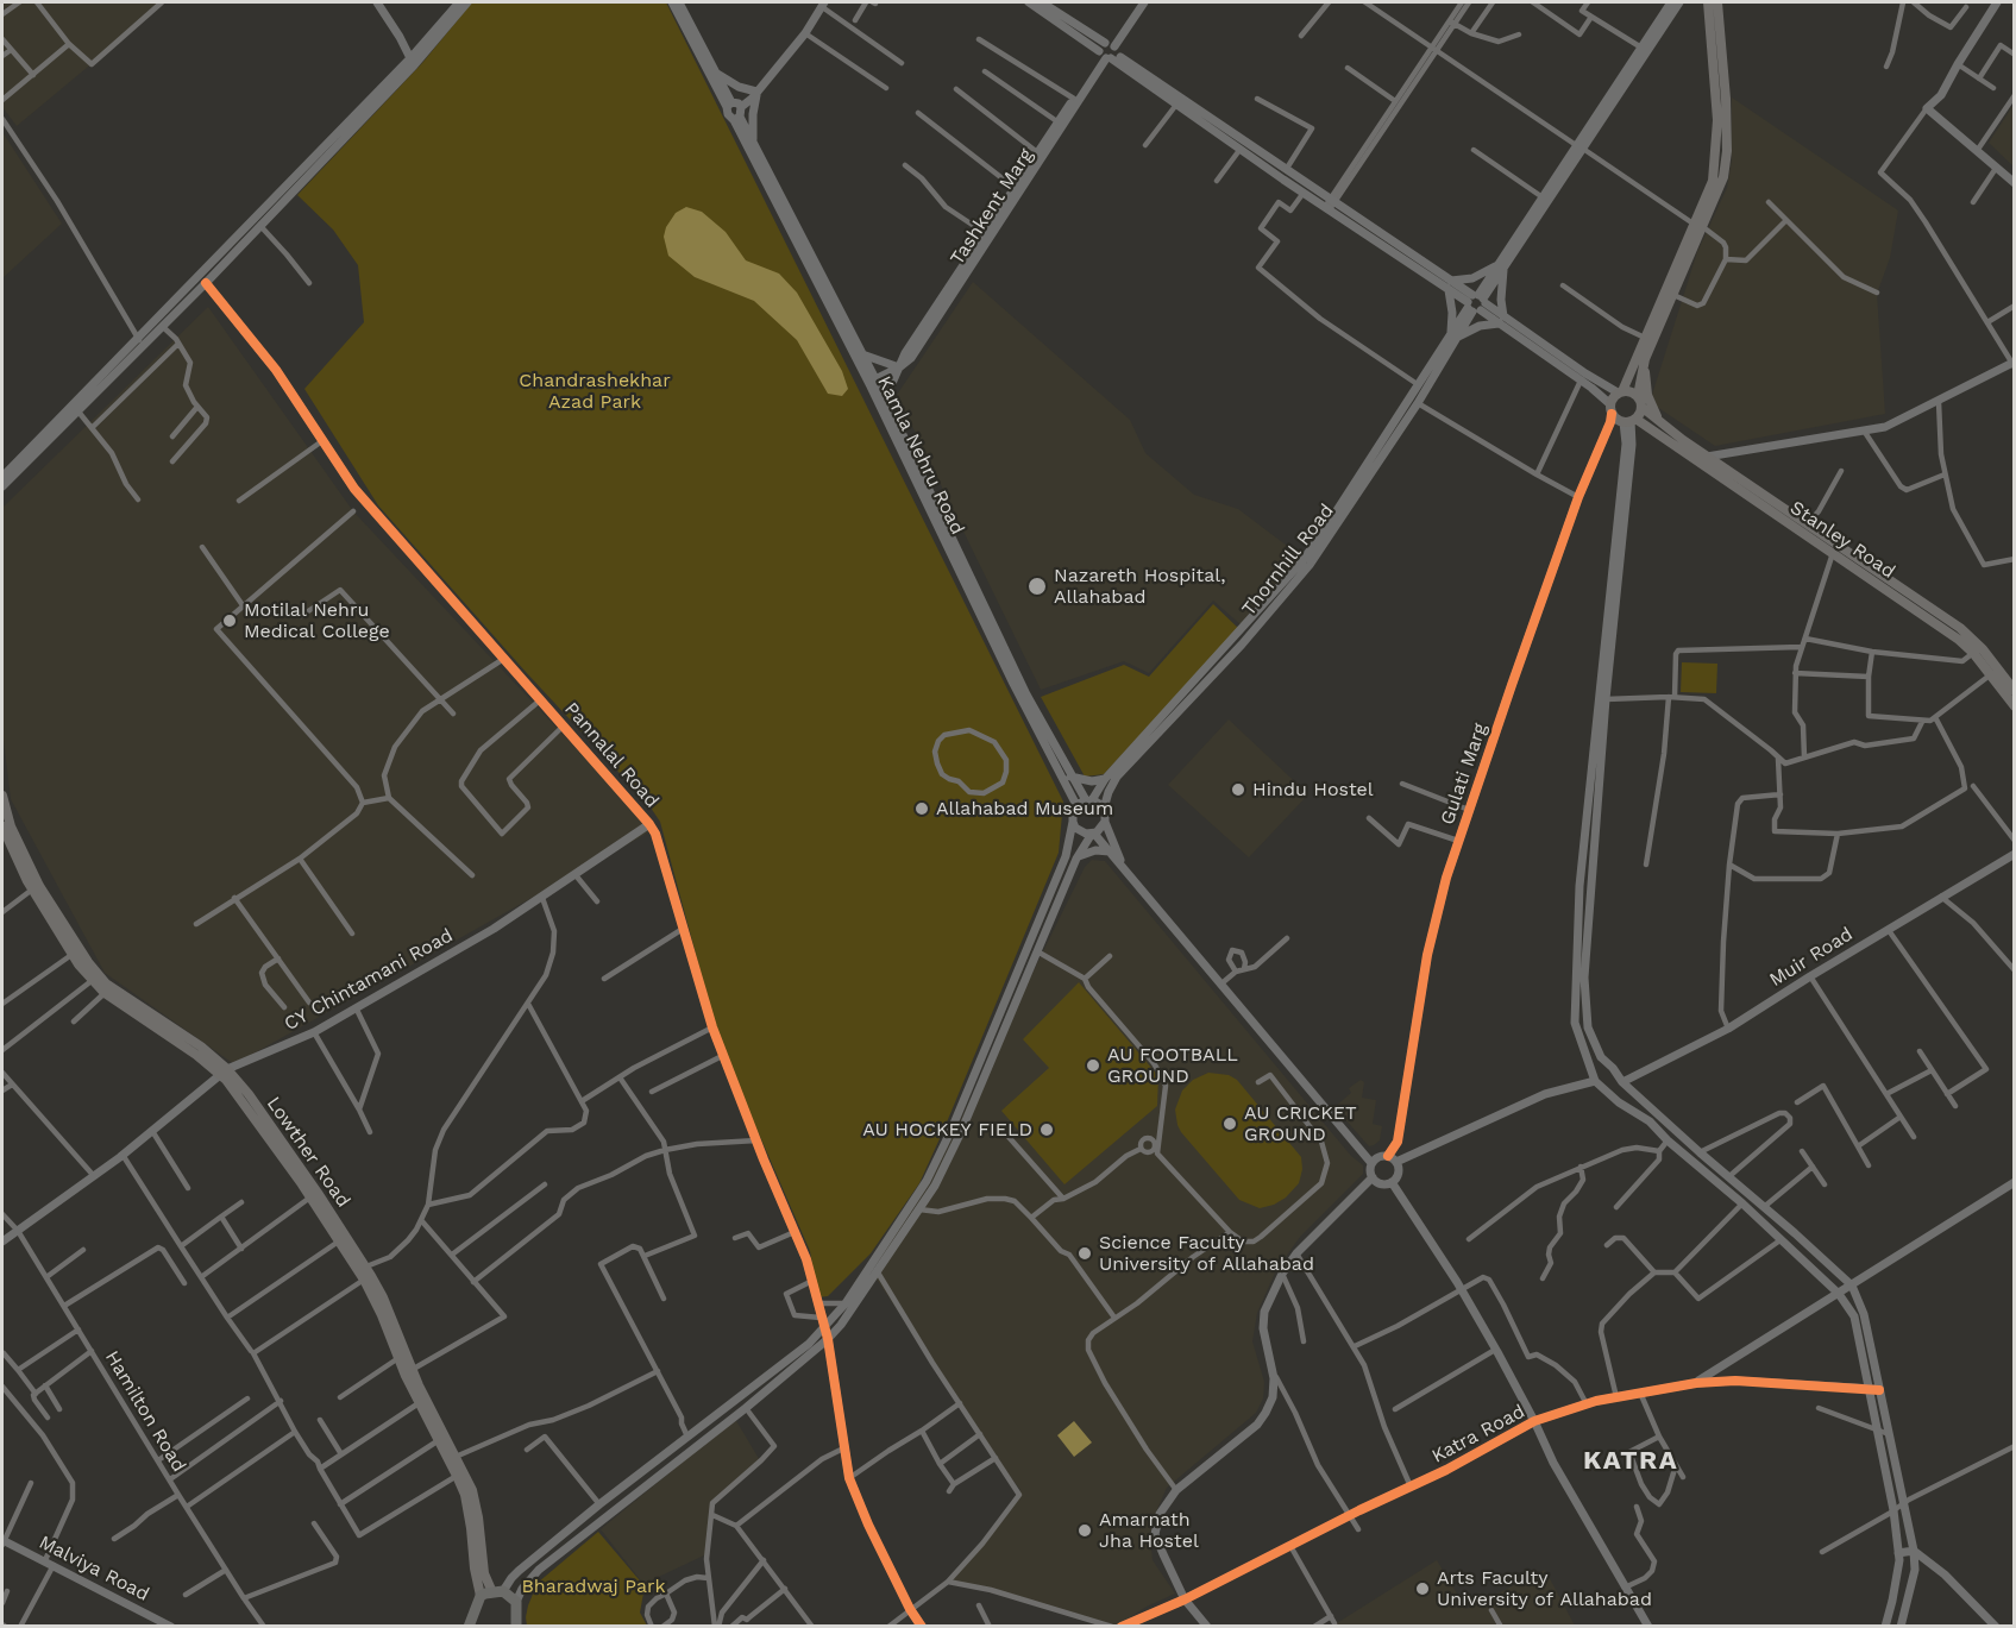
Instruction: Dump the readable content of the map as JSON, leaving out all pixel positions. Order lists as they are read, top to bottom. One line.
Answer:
{"streets":{"main road":["Stanley Road","Lowther Road"],"street":["Tashkent Marg","Kamla Nehru Road","Thornhill Road","Pannalal Road","Gulati Marg","Muir Road","CY Chintamani Road","Hamilton Road","Katra Road","Malviya Road"]},"crossings":[["Tashkent Marg","Kamla Nehru Road"],["Kamla Nehru Road","Thornhill Road"],["Stanley Road","Gulati Marg"],["Pannalal Road","CY Chintamani Road"],["CY Chintamani Road","Lowther Road"],["CY Chintamani Road","Hamilton Road"]],"districts":["KATRA"],"parks":["Chandrashekhar Azad Park","Bharadwaj Park"],"places":["Nazareth Hospital, Allahabad","Motilal Nehru Medical College","Hindu Hostel","Allahabad Museum","AU FOOTBALL GROUND","AU CRICKET GROUND","AU HOCKEY FIELD","Science Faculty University of Allahabad","Amarnath Jha Hostel","Arts Faculty University of Allahabad"]}
